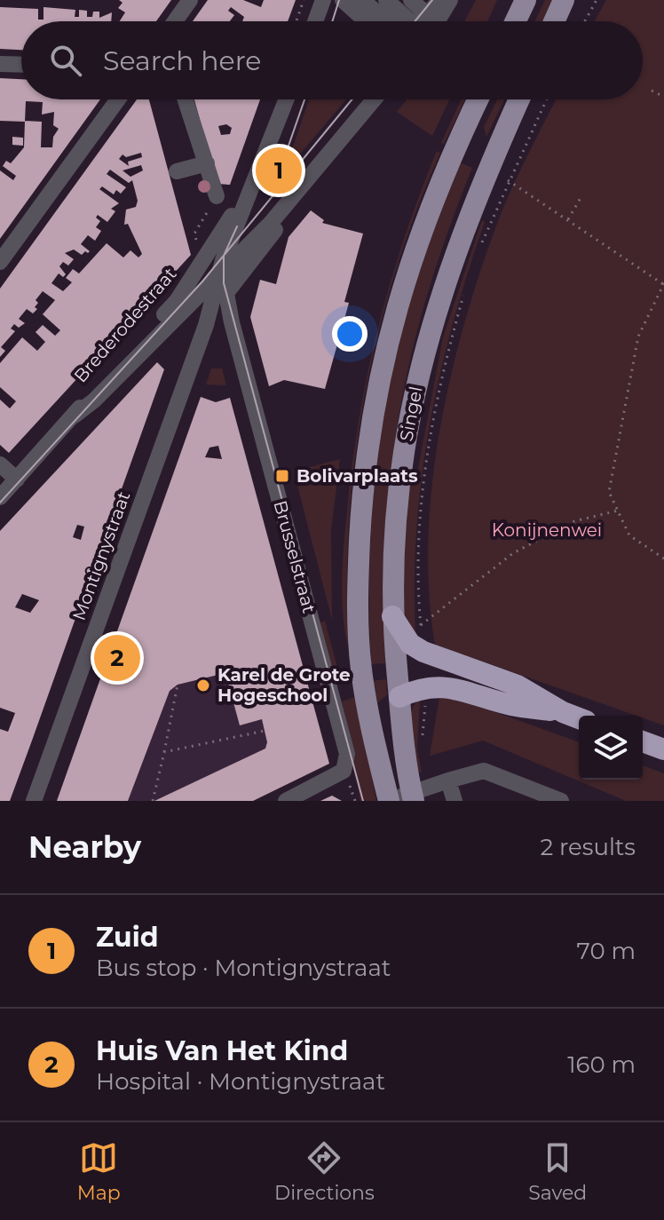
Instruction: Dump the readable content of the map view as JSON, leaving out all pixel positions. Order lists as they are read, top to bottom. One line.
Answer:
{"streets":{"main road":["Singel"],"street":["Brederodestraat","Montignystraat","Brusselstraat"]},"crossings":[["Brederodestraat","Montignystraat"],["Brederodestraat","Brusselstraat"],["Montignystraat","Brusselstraat"]],"parks":["Konijnenwei"],"places":{"transit":["Bolivarplaats"],"other":["Karel de Grote Hogeschool"]},"page":{"search":"Search here","pins":["1","2"],"heading":["Nearby","2 results"],"list":[{"mark":"1","name":"Zuid","note":"Bus stop · Montignystraat","value":"70 m"},{"mark":"2","name":"Huis Van Het Kind","note":"Hospital · Montignystraat","value":"160 m"}],"nav":["Map","Directions","Saved"]}}
